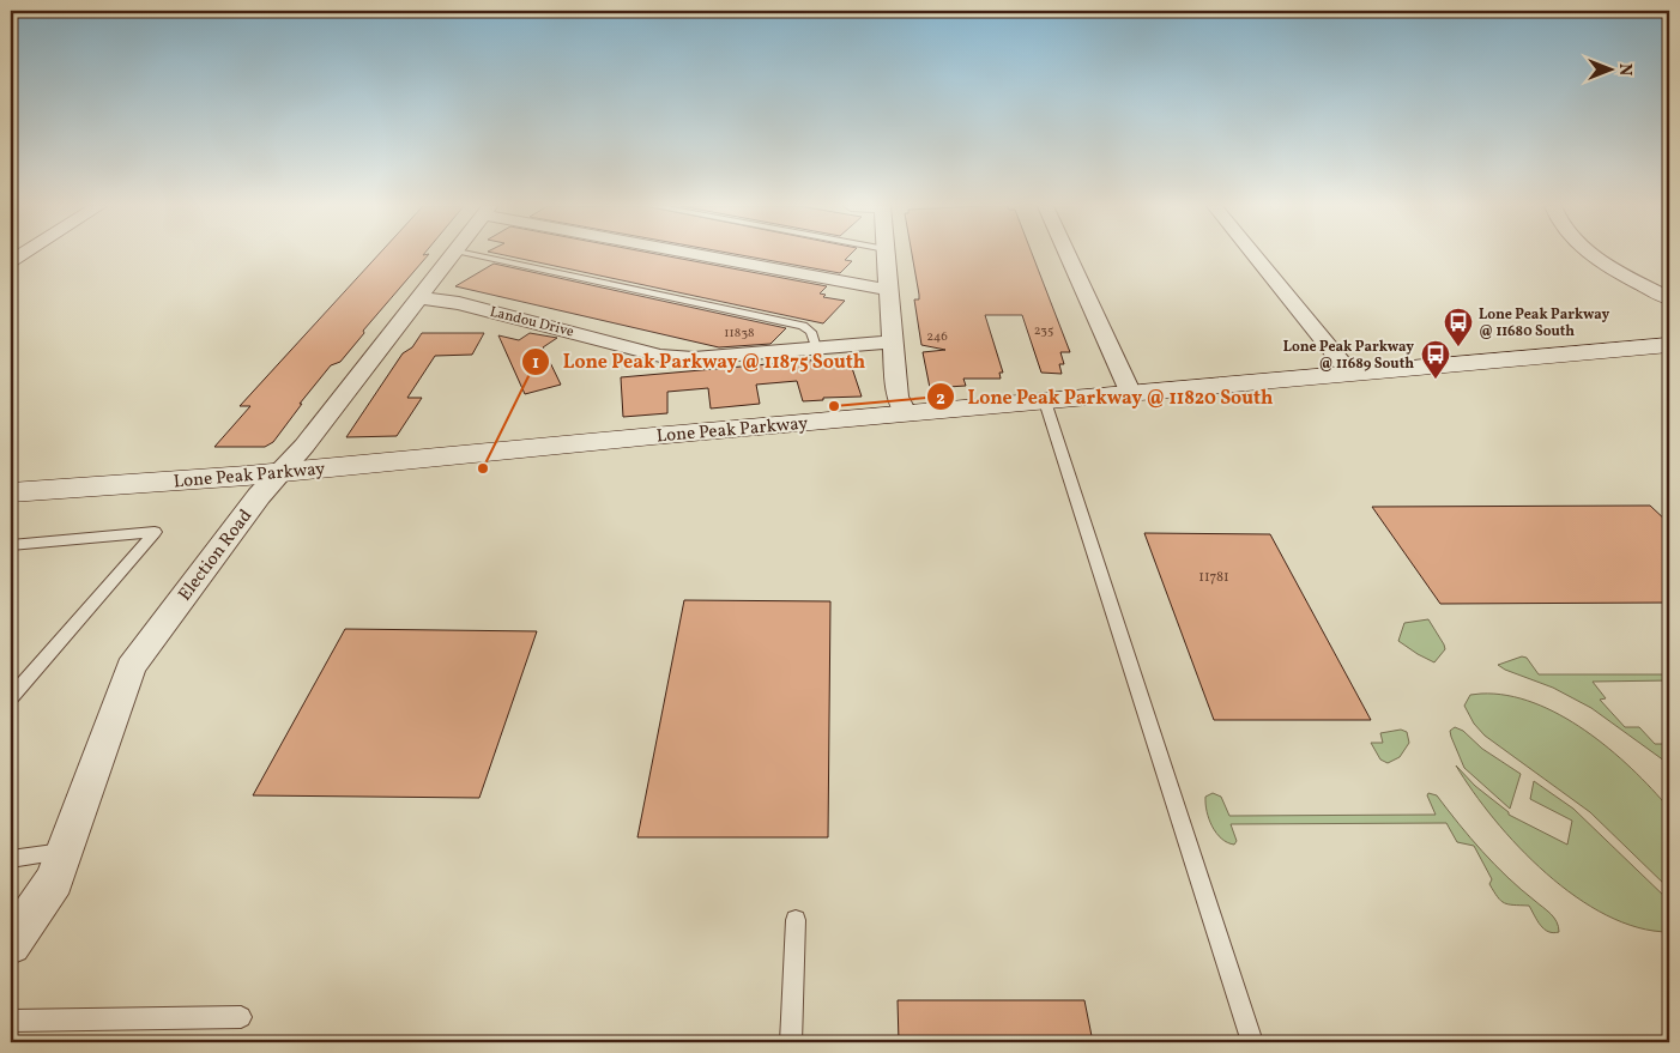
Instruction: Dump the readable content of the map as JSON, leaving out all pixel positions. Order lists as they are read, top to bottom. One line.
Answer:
{"streets":{"main road":["Lone Peak Parkway"],"street":["Landou Drive","Election Road"]},"crossings":[["Landou Drive","Election Road"],["Lone Peak Parkway","Election Road"]],"places":{"bus stop":["Lone Peak Parkway @ 11680 South","Lone Peak Parkway @ 11689 South"],"other":["Lone Peak Parkway @ 11820 South","Lone Peak Parkway @ 11875 South"]},"house_numbers":["235","11838","246","11781"],"north":"right"}
